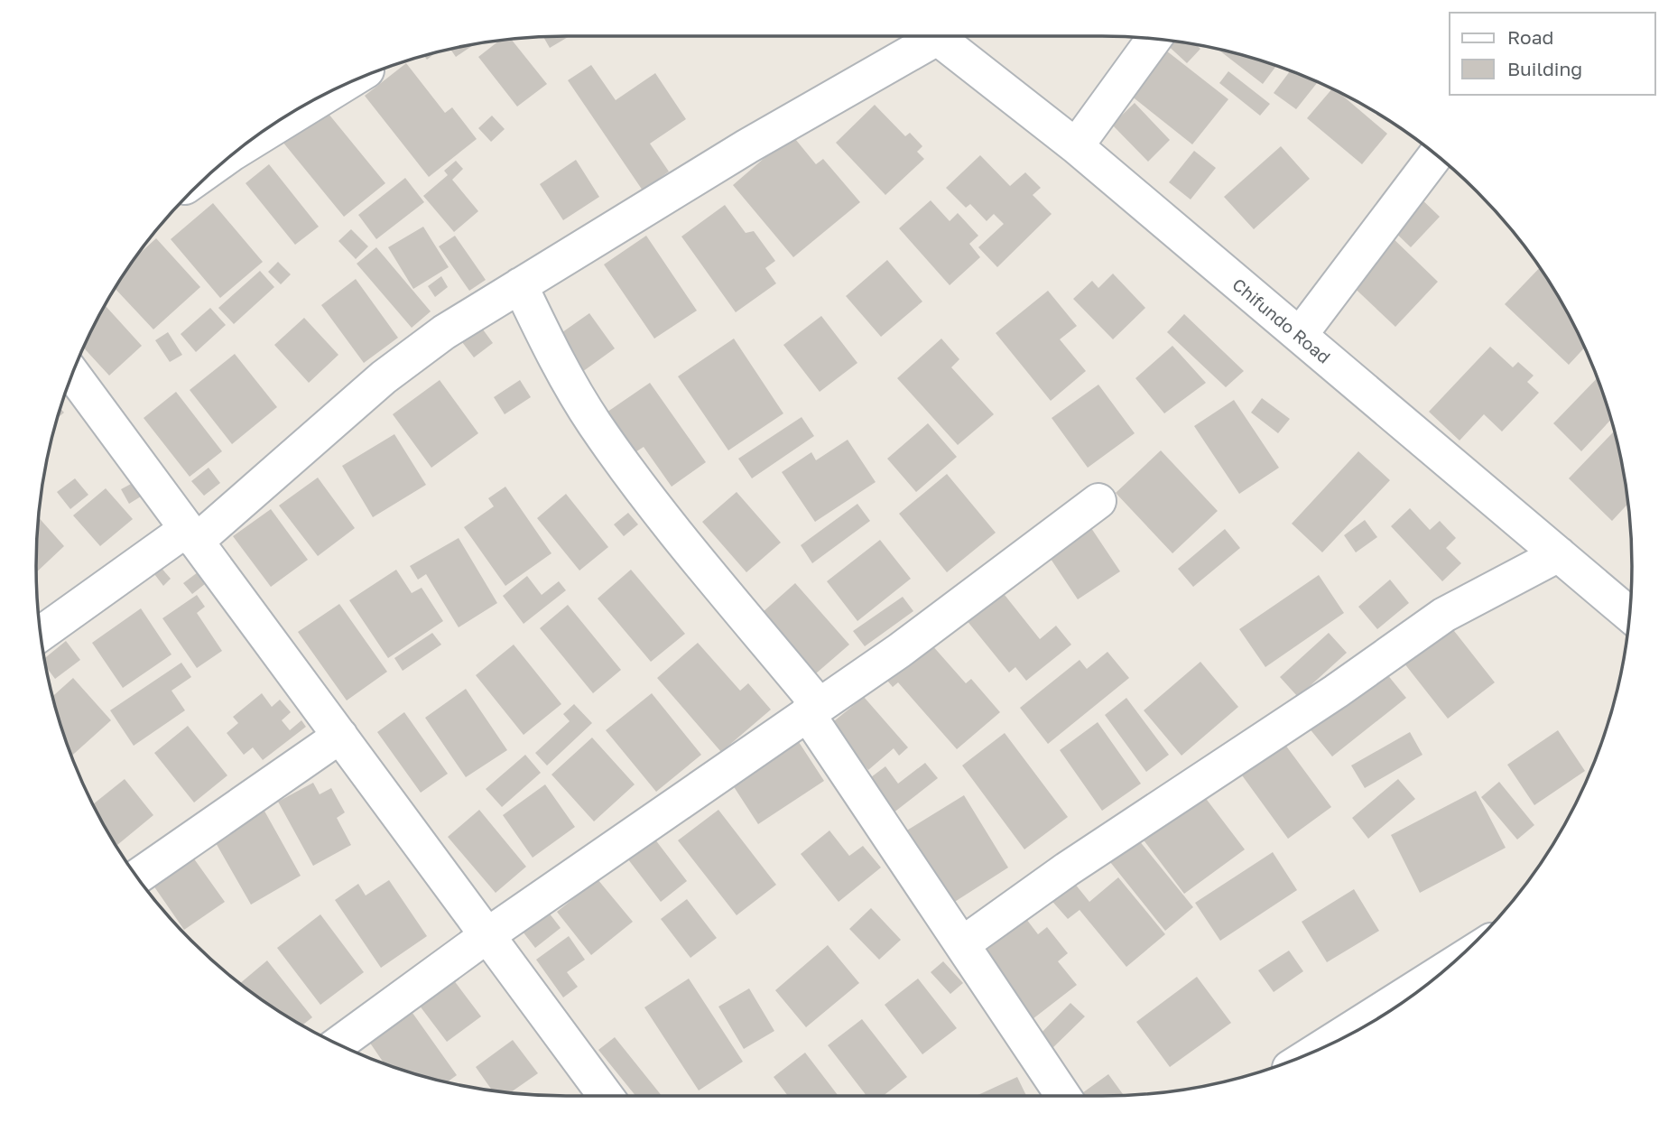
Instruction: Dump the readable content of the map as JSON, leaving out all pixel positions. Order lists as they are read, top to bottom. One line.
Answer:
{"streets":{"street":["Chifundo Road"]},"legend":["Road","Building"]}
